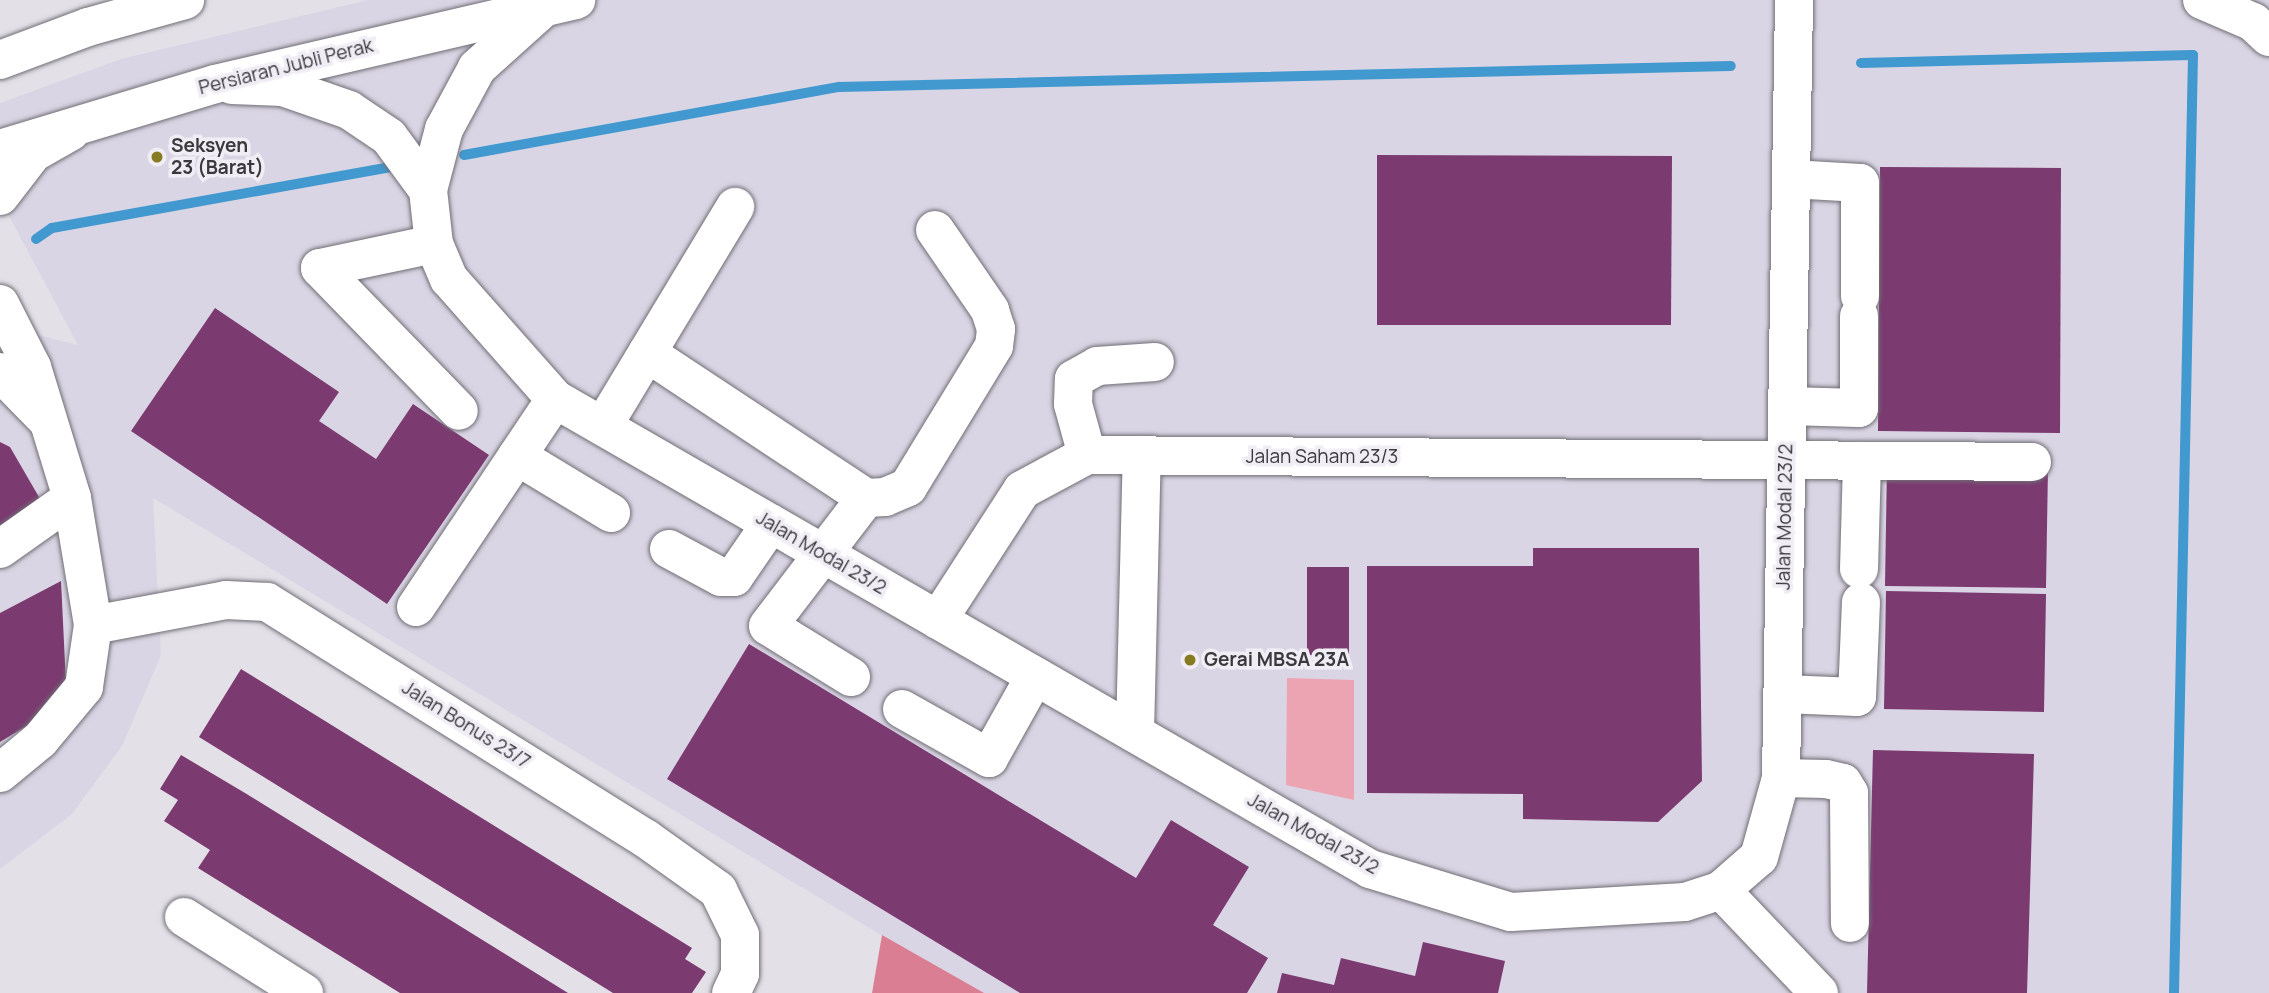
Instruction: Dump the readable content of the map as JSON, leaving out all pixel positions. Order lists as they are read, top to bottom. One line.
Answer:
{"streets":{"street":["Persiaran Jubli Perak","Jalan Saham 23/3","Jalan Modal 23/2","Jalan Bonus 23/7"]},"crossings":[["Persiaran Jubli Perak","Jalan Modal 23/2"],["Jalan Saham 23/3","Jalan Modal 23/2"]],"places":["Seksyen 23 (Barat)","Gerai MBSA 23A"]}
